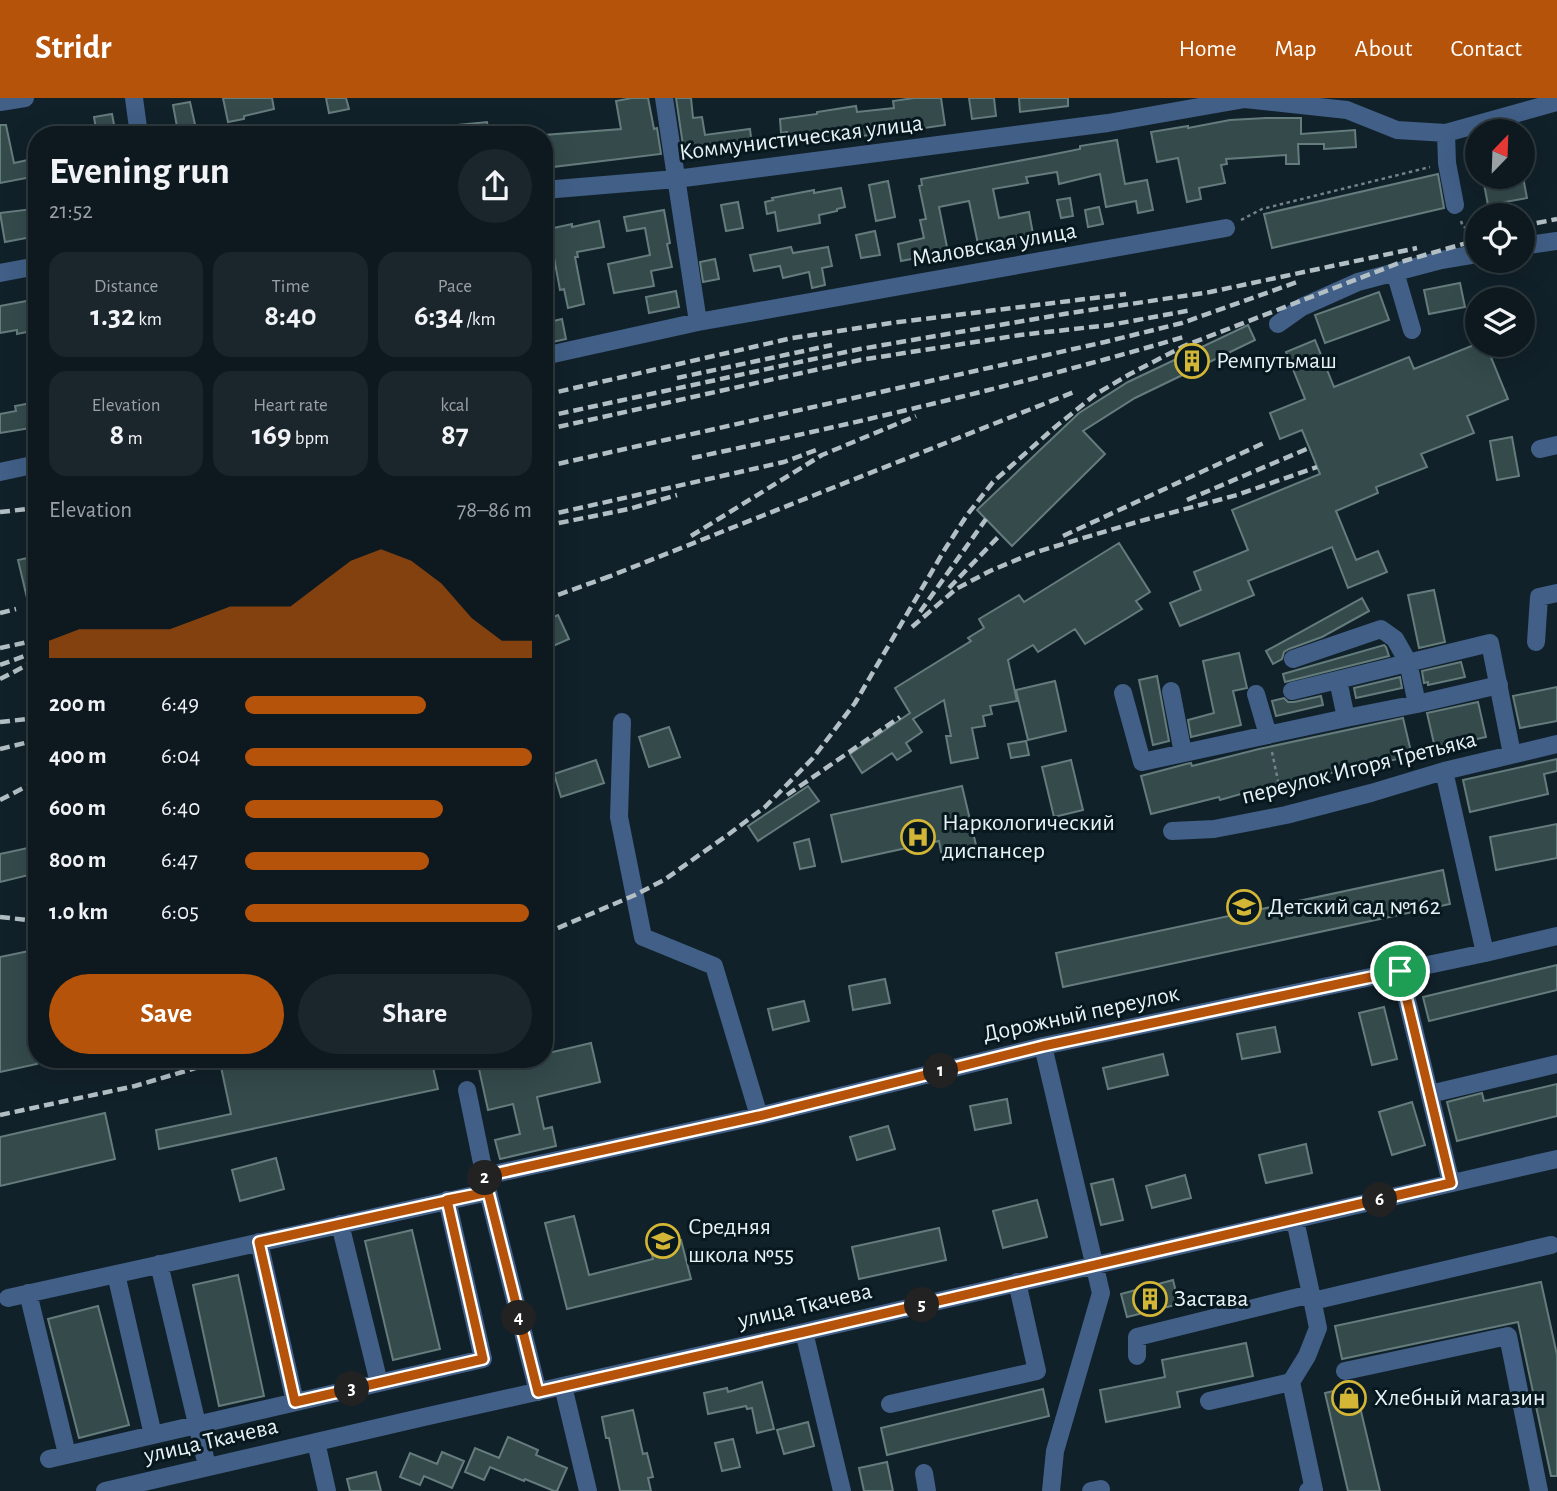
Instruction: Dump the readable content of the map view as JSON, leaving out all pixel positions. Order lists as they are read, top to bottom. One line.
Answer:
{"streets":{"street":["Коммунистическая улица","Маловская улица","переулок Игоря Третьяка","Дорожный переулок","улица Ткачева"]},"places":{"building":["Ремпутьмаш","Застава"],"hospital":["Наркологический диспансер"],"school or university":["Детский сад №162","Средняя школа №55"],"shop":["Хлебный магазин"]},"north":"top right","page":{"header":"Stridr","nav":["Home","Map","About","Contact"],"heading":["Evening run","21:52"],"stats":[["Distance","1.32 km"],["Time","8:40"],["Pace","6:34 /km"],["Elevation","8 m"],["Heart rate","169 bpm"],["kcal","87"]],"chart":["Elevation","78–86 m"],"list":[{"name":"200 m","note":"6:49"},{"name":"400 m","note":"6:04"},{"name":"600 m","note":"6:40"},{"name":"800 m","note":"6:47"},{"name":"1.0 km","note":"6:05"}],"buttons":["Save","Share"],"pins":["1","2","6","5","4","3"]}}
